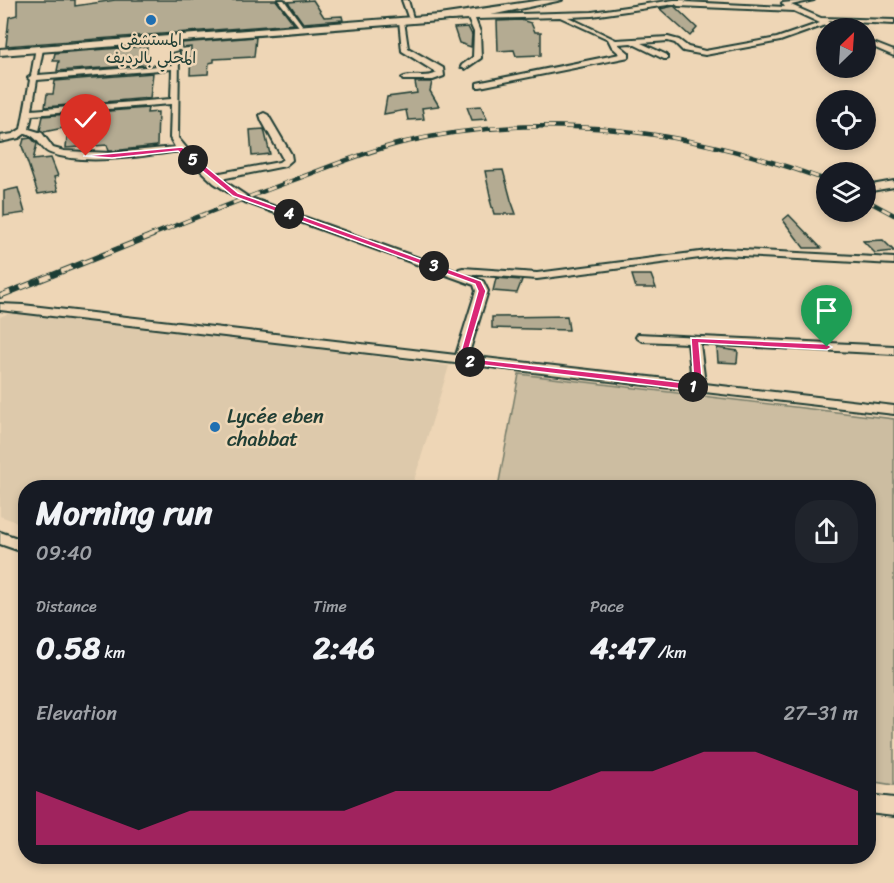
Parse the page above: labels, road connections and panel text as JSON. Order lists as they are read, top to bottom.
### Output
{
  "places": ["المستشفى المحلي بالرديف", "Lycée eben chabbat"],
  "north": "top right",
  "page": {
    "pins": [
      "5",
      "4",
      "3",
      "2",
      "1"
    ],
    "heading": ["Morning run", "09:40"],
    "stats": [
      ["Distance", "0.58 km"],
      ["Time", "2:46"],
      ["Pace", "4:47 /km"]
    ],
    "chart": ["Elevation", "27–31 m"]
  }
}
